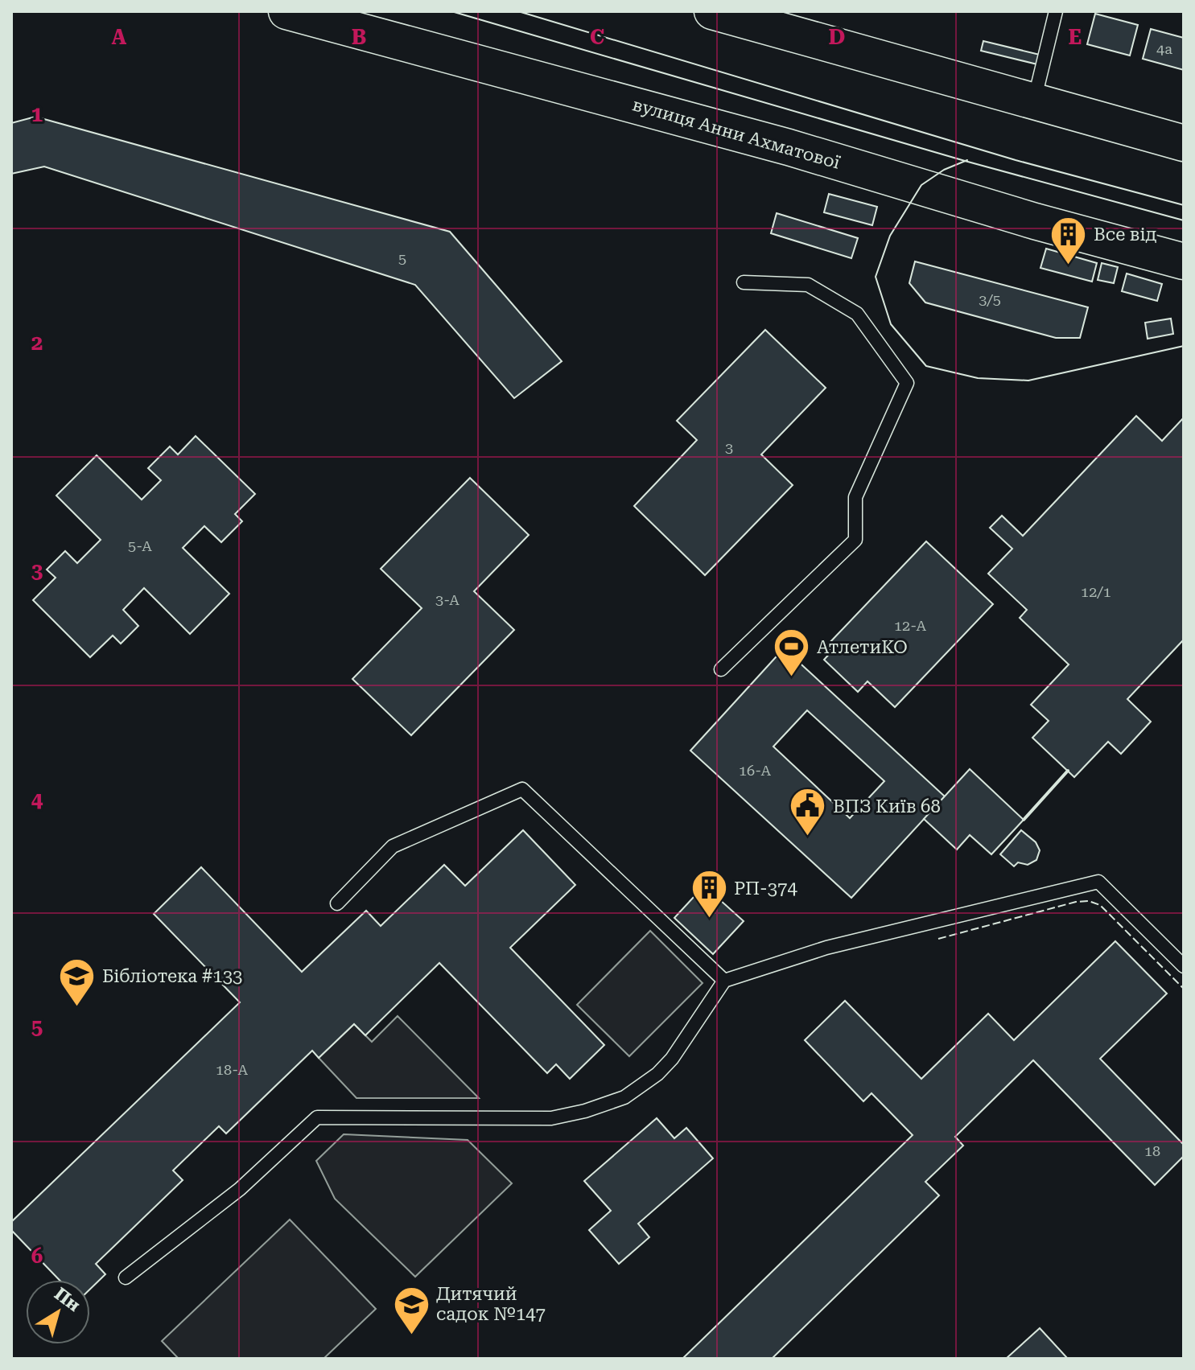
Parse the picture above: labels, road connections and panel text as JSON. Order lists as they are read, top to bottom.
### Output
{
  "streets": {
    "main road": ["вулиця Анни Ахматової"]
  },
  "places": {
    "building": ["Все від", "РП-374"],
    "sports": ["АтлетиКО"],
    "public building": ["ВПЗ Київ 68"],
    "school or university": ["Бібліотека #133", "Дитячий садок №147"]
  },
  "house_numbers": [
    "4а",
    "5",
    "3/5",
    "3",
    "5-А",
    "12/1",
    "3-А",
    "12-А",
    "16-А",
    "18-А",
    "18"
  ],
  "north": "top right",
  "grid": {
    "columns": [
      "A",
      "B",
      "C",
      "D",
      "E"
    ],
    "rows": [
      "1",
      "2",
      "3",
      "4",
      "5",
      "6"
    ]
  }
}
